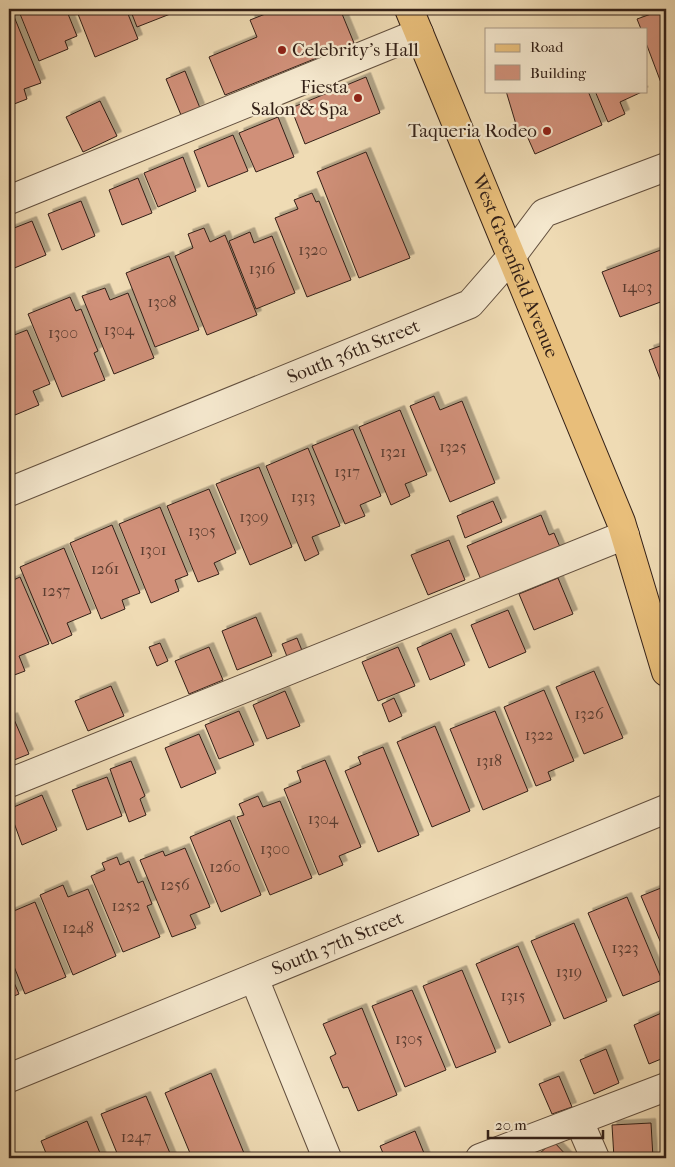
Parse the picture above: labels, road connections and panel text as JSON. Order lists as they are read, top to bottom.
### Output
{
  "streets": {
    "main road": ["West Greenfield Avenue"],
    "street": ["South 36th Street", "South 37th Street"]
  },
  "crossings": [
    ["West Greenfield Avenue", "South 36th Street"]
  ],
  "places": ["Celebrity's Hall", "Fiesta Salon & Spa", "Taqueria Rodeo"],
  "house_numbers": [
    "1320",
    "1316",
    "1403",
    "1308",
    "1304",
    "1300",
    "1325",
    "1321",
    "1317",
    "1313",
    "1309",
    "1305",
    "1301",
    "1261",
    "1257",
    "1326",
    "1322",
    "1318",
    "1304",
    "1300",
    "1260",
    "1256",
    "1252",
    "1248",
    "1323",
    "1319",
    "1315",
    "1305",
    "1247"
  ],
  "legend": ["Road", "Building"],
  "scale_bar": "20 m"
}
